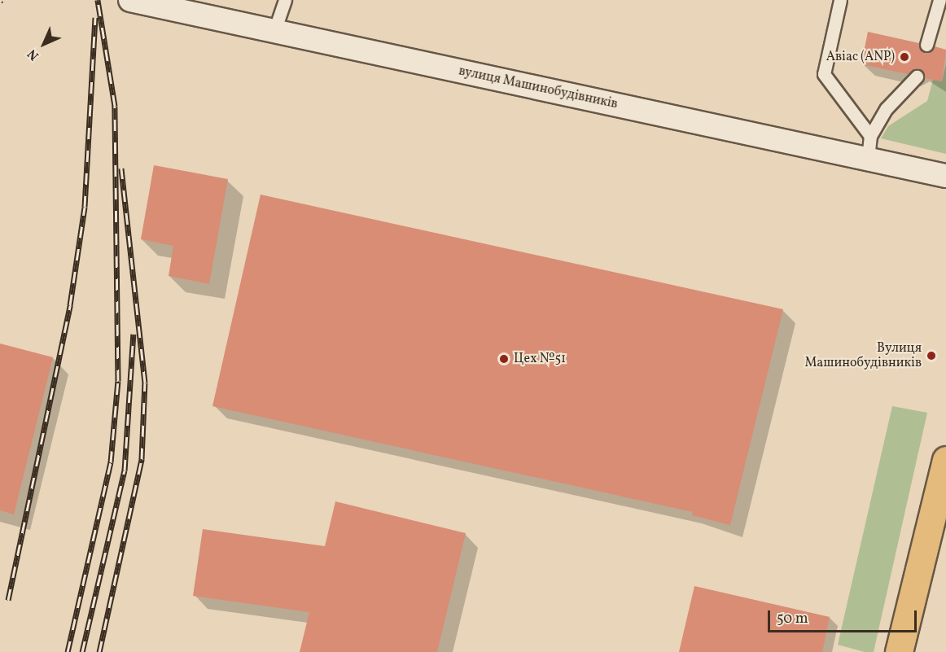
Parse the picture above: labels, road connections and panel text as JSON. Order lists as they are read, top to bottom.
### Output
{
  "streets": {
    "street": ["вулиця Машинобудівників"]
  },
  "places": ["Авіас (ANP)", "Вулиця Машинобудівників", "Цех №51"],
  "scale_bar": "50 m",
  "north": "bottom left"
}
